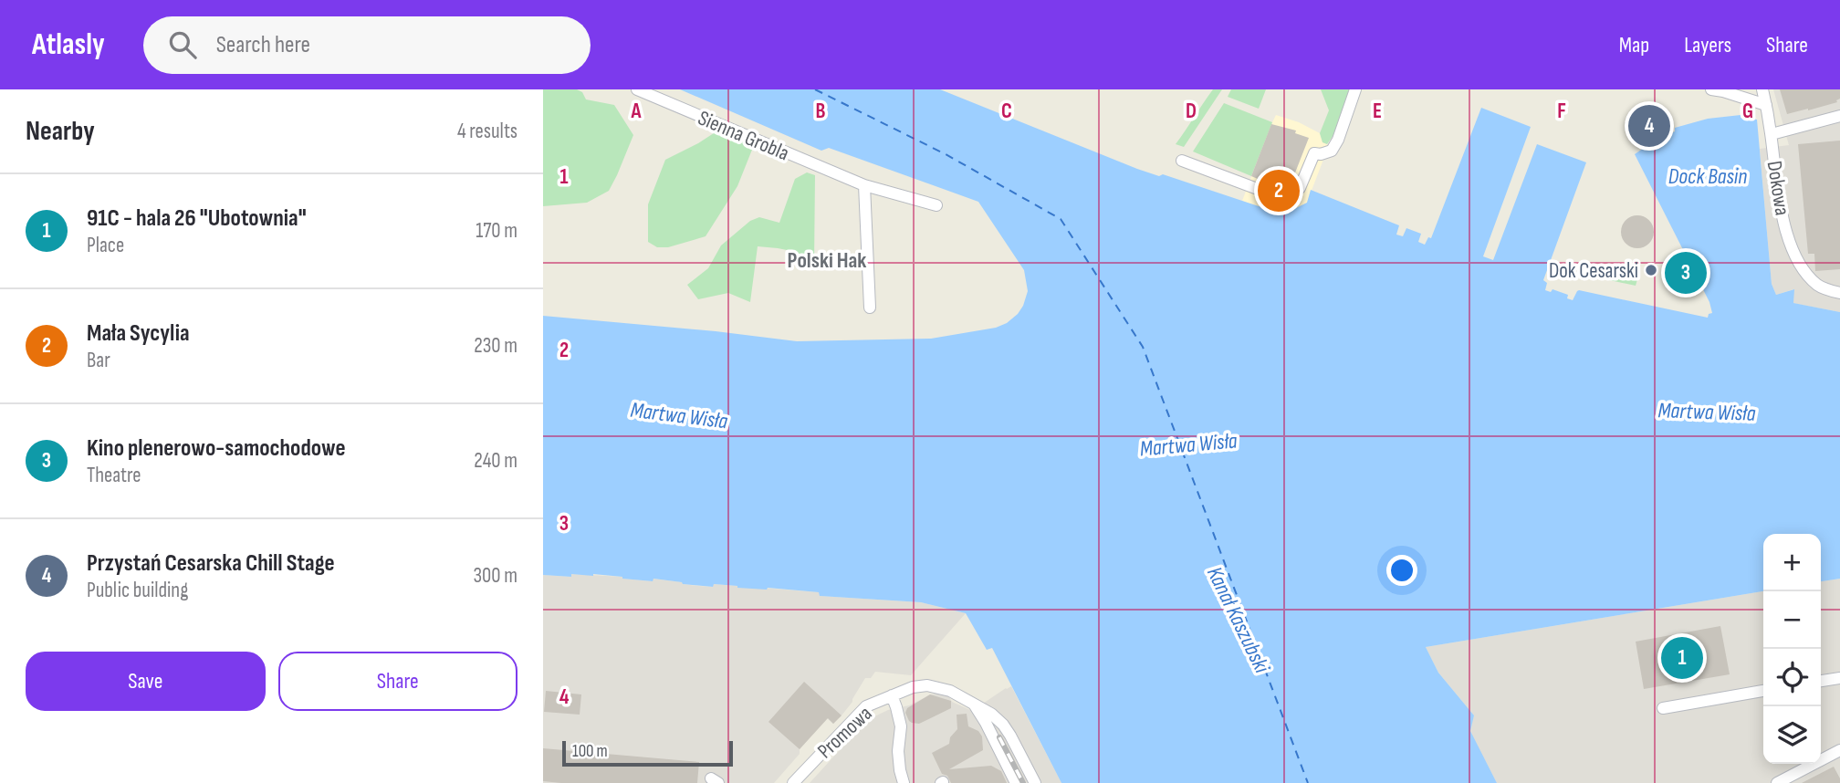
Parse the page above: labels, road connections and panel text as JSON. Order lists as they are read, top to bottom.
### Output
{
  "streets": {
    "street": ["Sienna Grobla", "Dokowa", "Promowa"]
  },
  "districts": ["Polski Hak"],
  "water": ["Dock Basin", "Martwa Wisła", "Kanał Kaszubski"],
  "places": ["Dok Cesarski"],
  "scale_bar": "100 m",
  "page": {
    "header": "Atlasly",
    "search": "Search here",
    "nav": ["Map", "Layers", "Share"],
    "heading": ["Nearby", "4 results"],
    "pins": [
      "4",
      "2",
      "3",
      "1"
    ],
    "list": [
      {
        "mark": "1",
        "name": "91C - hala 26 \"Ubotownia\"",
        "note": "Place",
        "value": "170 m"
      },
      {
        "mark": "2",
        "name": "Mała Sycylia",
        "note": "Bar",
        "value": "230 m"
      },
      {
        "mark": "3",
        "name": "Kino plenerowo-samochodowe",
        "note": "Theatre",
        "value": "240 m"
      },
      {
        "mark": "4",
        "name": "Przystań Cesarska Chill Stage",
        "note": "Public building",
        "value": "300 m"
      }
    ],
    "map_buttons": ["+", "−"],
    "buttons": ["Save", "Share"],
    "scale": "100 m"
  },
  "grid": {
    "columns": [
      "A",
      "B",
      "C",
      "D",
      "E",
      "F",
      "G"
    ],
    "rows": [
      "1",
      "2",
      "3",
      "4"
    ]
  }
}
